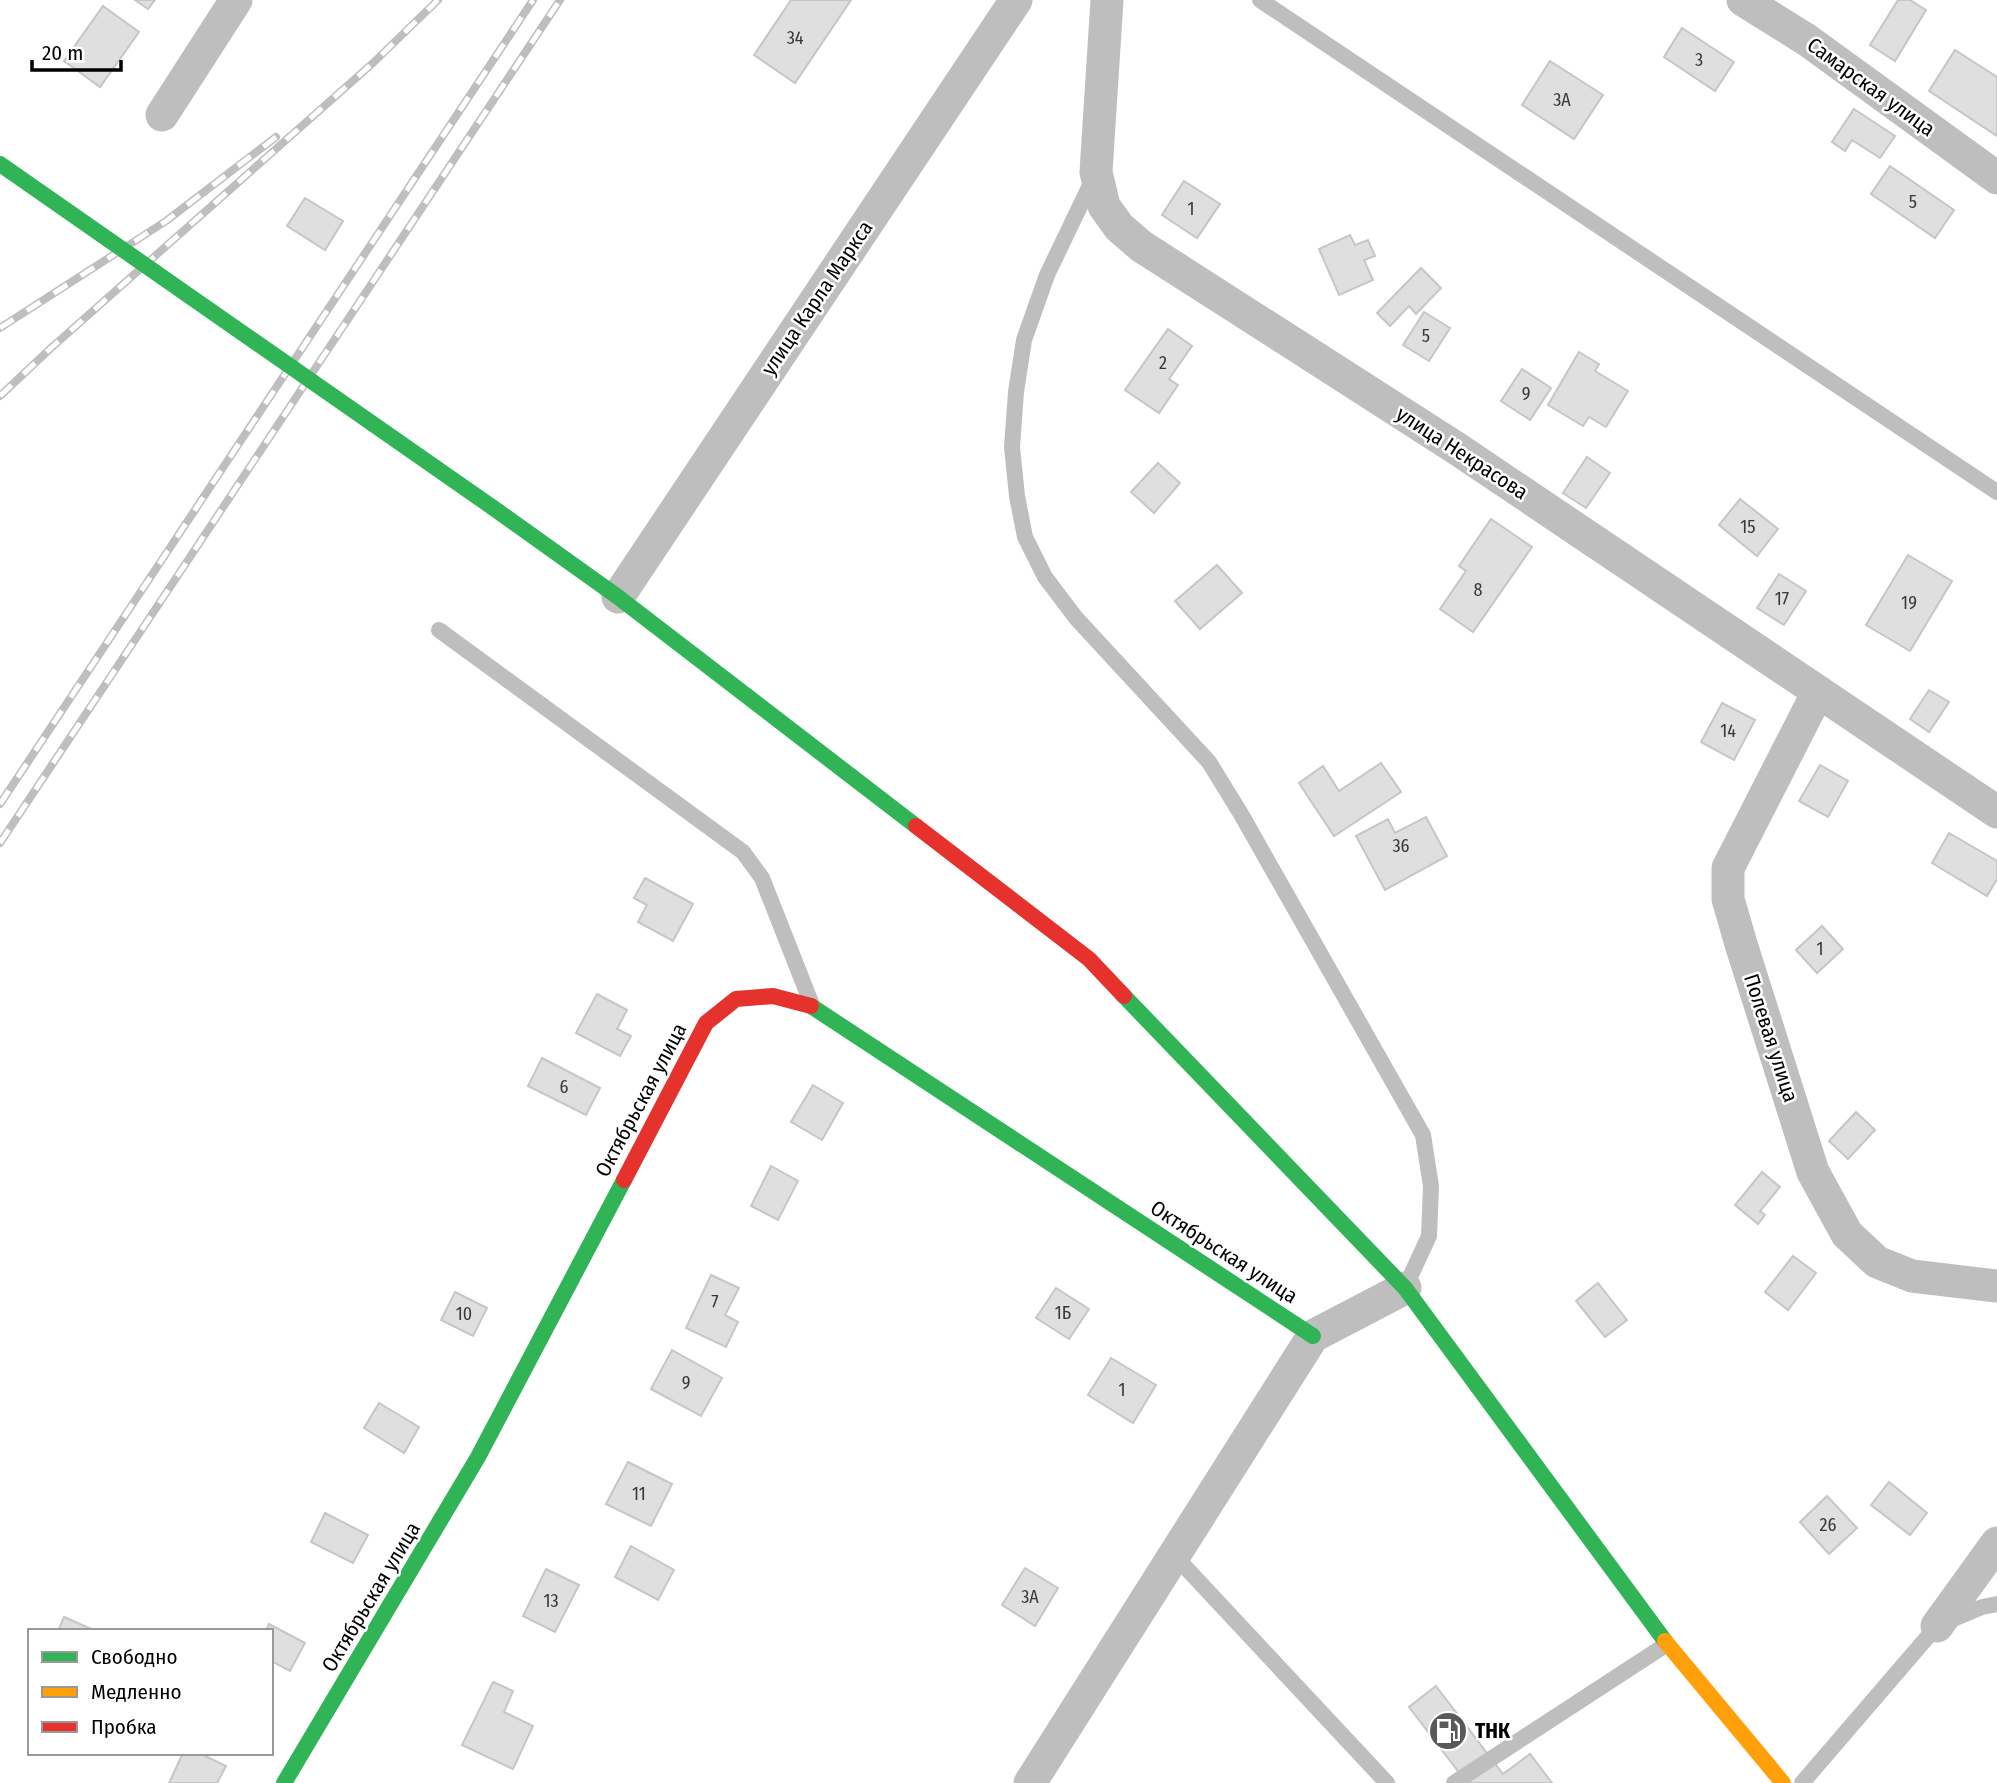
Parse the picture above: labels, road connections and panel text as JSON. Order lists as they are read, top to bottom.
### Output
{
  "streets": {
    "street": [
      "Самарская улица",
      "улица Карла Маркса",
      "улица Некрасова",
      "Полевая улица",
      "Октябрьская улица"
    ]
  },
  "crossings": [
    ["улица Некрасова", "Полевая улица"]
  ],
  "places": {
    "fuel station": ["ТНК"]
  },
  "house_numbers": [
    "34",
    "3",
    "3А",
    "5",
    "1",
    "5",
    "2",
    "9",
    "15",
    "8",
    "17",
    "19",
    "14",
    "36",
    "1",
    "6",
    "7",
    "1Б",
    "10",
    "9",
    "1",
    "11",
    "26",
    "3А",
    "13"
  ],
  "legend": ["Свободно", "Медленно", "Пробка"],
  "scale_bar": "20 m"
}
